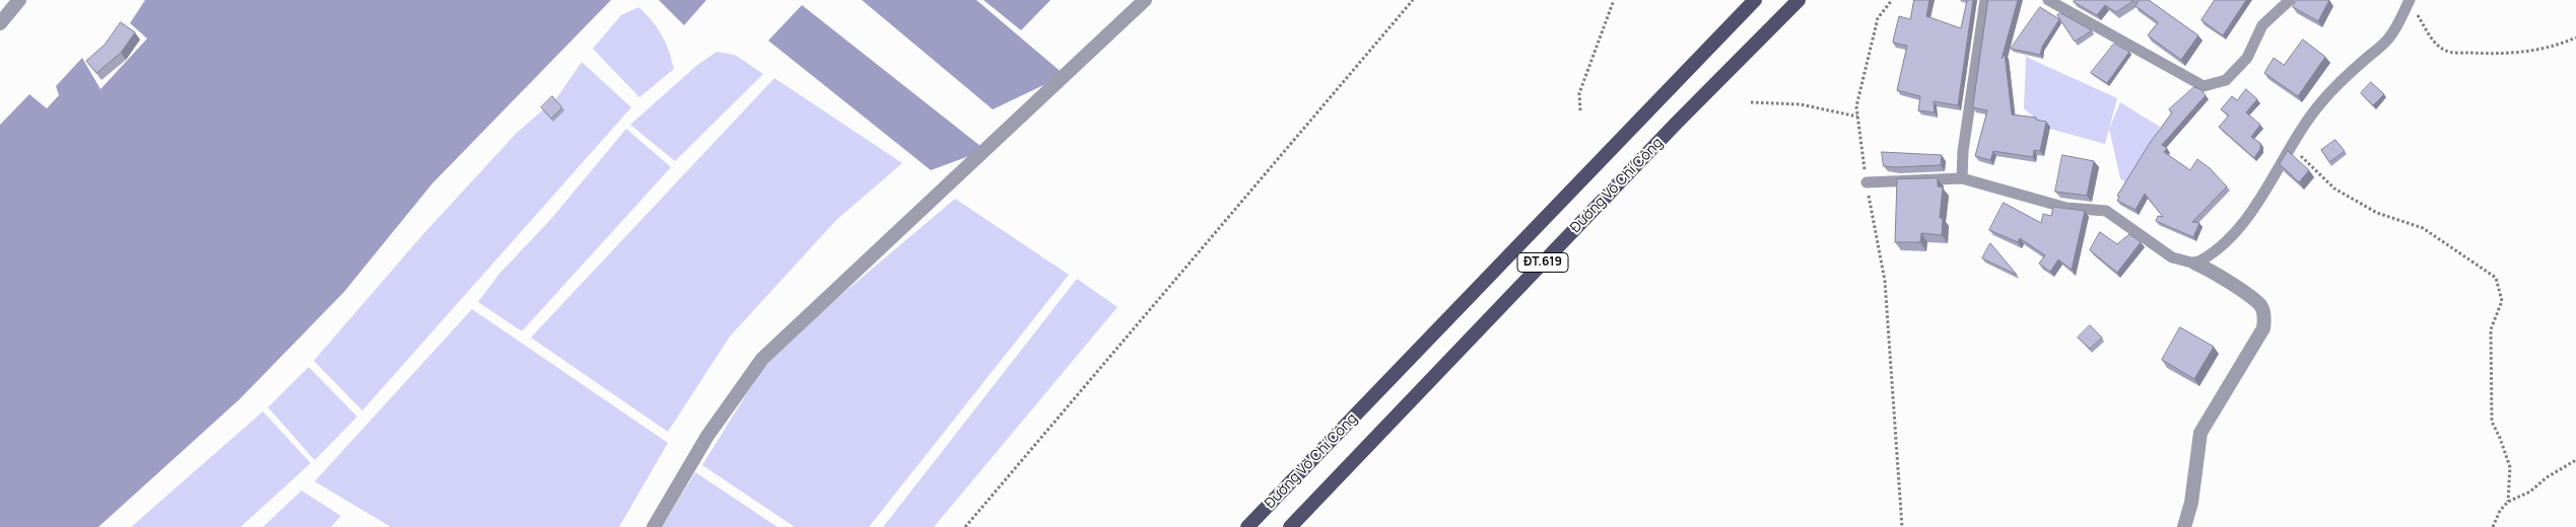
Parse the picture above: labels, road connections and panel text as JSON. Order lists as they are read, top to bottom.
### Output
{
  "streets": {
    "main road": ["Đường Võ Chí Công", "ĐT.619"]
  }
}
